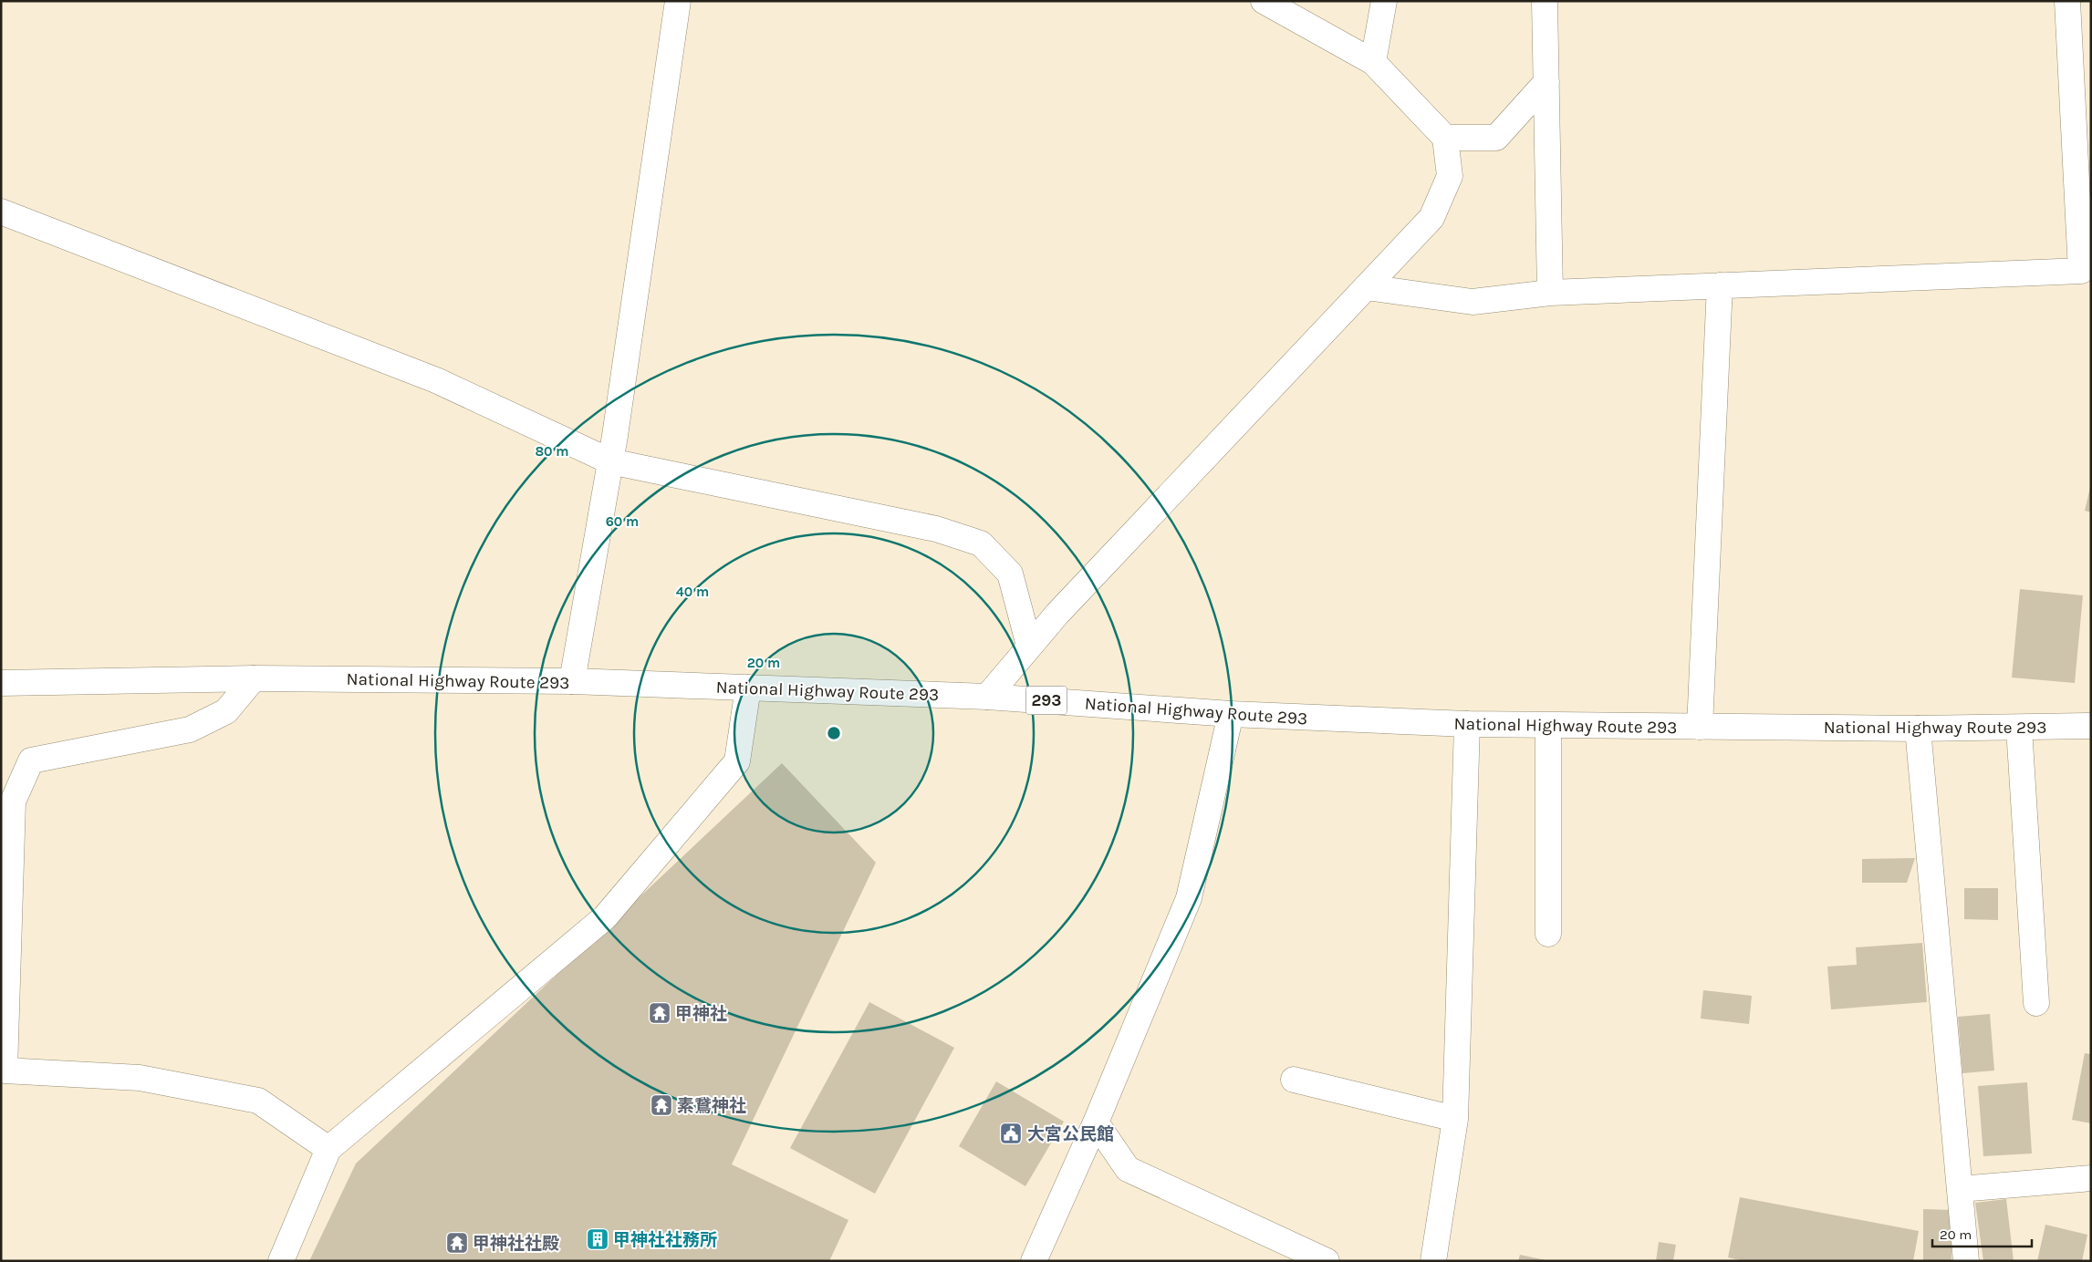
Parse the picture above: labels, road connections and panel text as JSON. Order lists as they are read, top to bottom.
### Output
{
  "streets": {
    "main road": ["National Highway Route 293", "293"]
  },
  "places": {
    "temple": ["甲神社", "素鵞神社", "甲神社社殿"],
    "public building": ["大宮公民館"],
    "building": ["甲神社社務所"]
  },
  "scale_bar": "20 m",
  "rings": [
    "80 m",
    "60 m",
    "40 m",
    "20 m"
  ]
}
